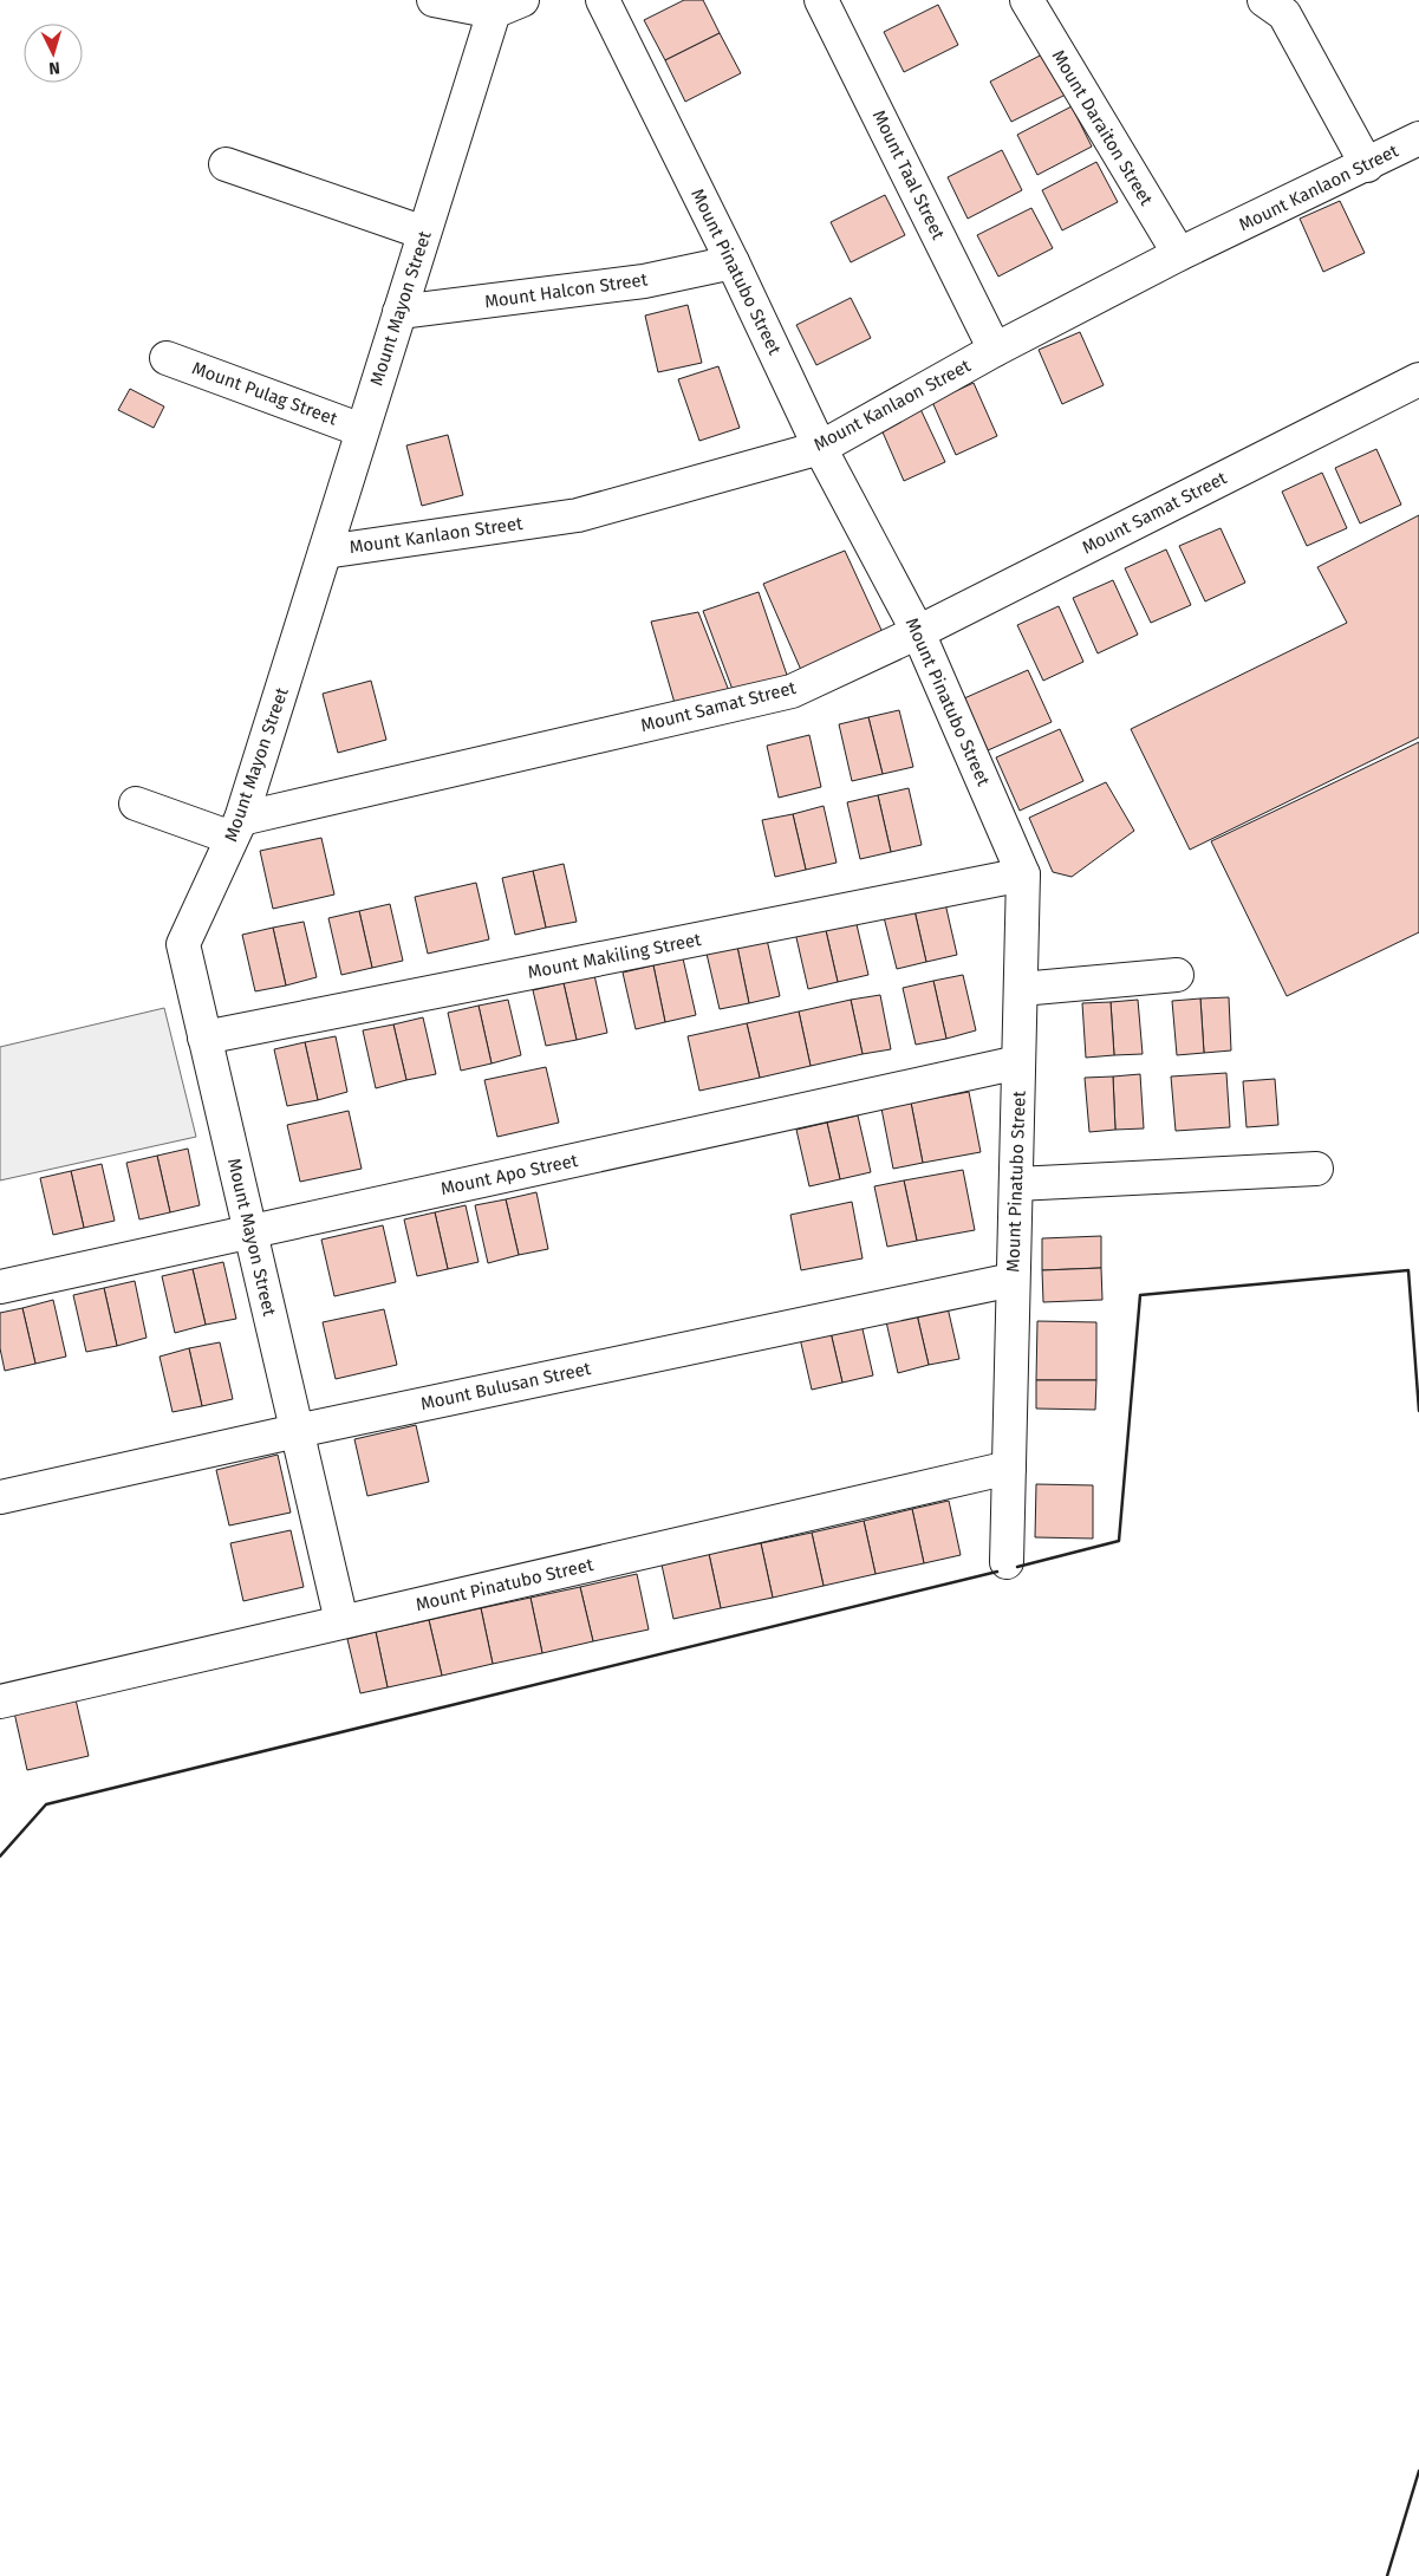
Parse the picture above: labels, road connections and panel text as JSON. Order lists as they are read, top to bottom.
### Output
{
  "streets": {
    "street": [
      "Mount Daraiton Street",
      "Mount Taal Street",
      "Mount Kanlaon Street",
      "Mount Pinatubo Street",
      "Mount Halcon Street",
      "Mount Mayon Street",
      "Mount Pulag Street",
      "Mount Samat Street",
      "Mount Makiling Street",
      "Mount Apo Street",
      "Mount Bulusan Street"
    ]
  },
  "crossings": [
    ["Mount Daraiton Street", "Mount Kanlaon Street"],
    ["Mount Taal Street", "Mount Kanlaon Street"],
    ["Mount Kanlaon Street", "Mount Pinatubo Street"],
    ["Mount Kanlaon Street", "Mount Mayon Street"],
    ["Mount Pinatubo Street", "Mount Halcon Street"],
    ["Mount Pinatubo Street", "Mount Mayon Street"],
    ["Mount Pinatubo Street", "Mount Samat Street"],
    ["Mount Pinatubo Street", "Mount Makiling Street"],
    ["Mount Pinatubo Street", "Mount Apo Street"],
    ["Mount Pinatubo Street", "Mount Bulusan Street"],
    ["Mount Halcon Street", "Mount Mayon Street"],
    ["Mount Mayon Street", "Mount Pulag Street"],
    ["Mount Mayon Street", "Mount Samat Street"],
    ["Mount Mayon Street", "Mount Makiling Street"],
    ["Mount Mayon Street", "Mount Apo Street"],
    ["Mount Mayon Street", "Mount Bulusan Street"]
  ],
  "north": "bottom"
}
